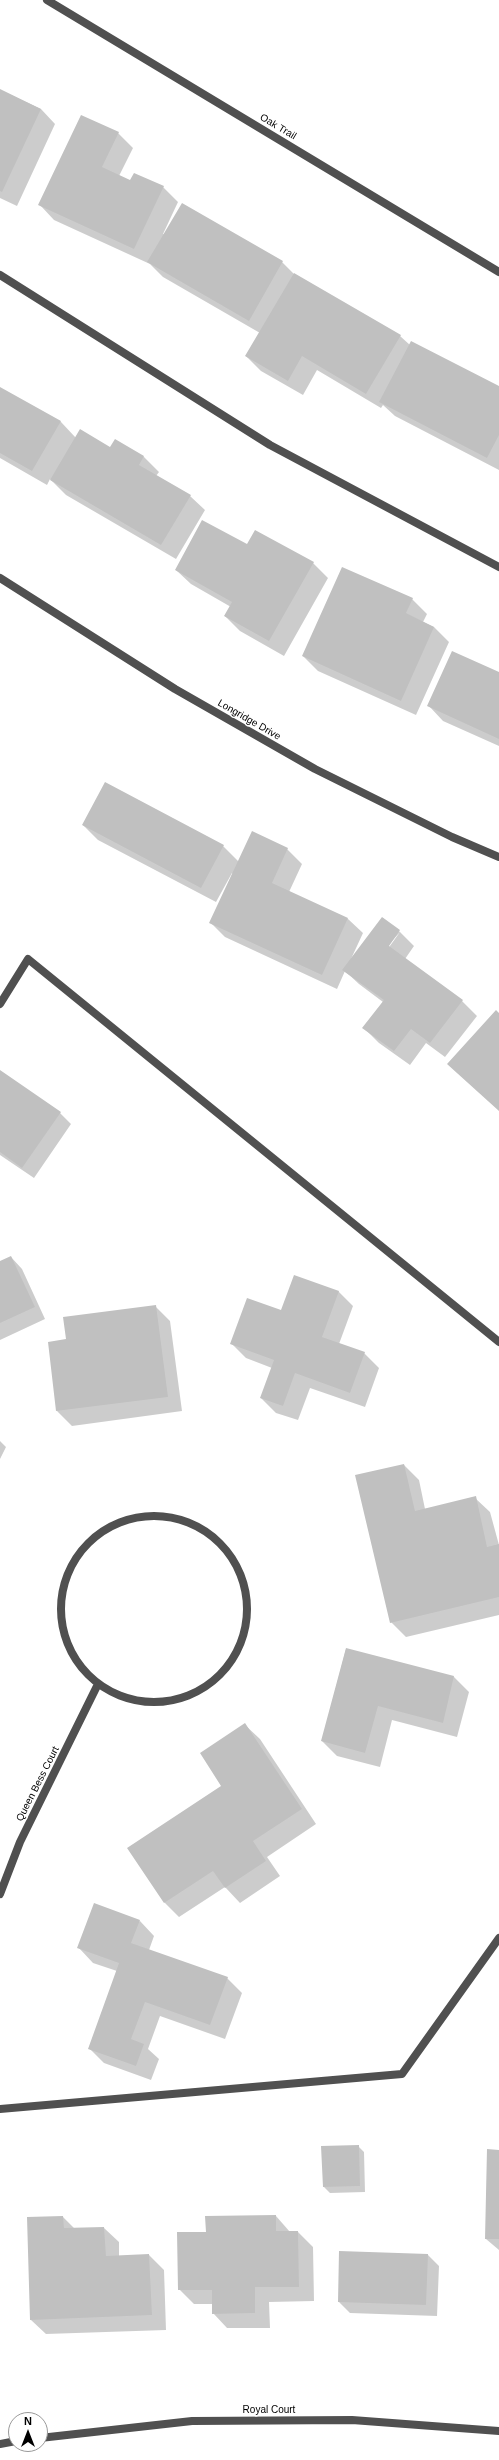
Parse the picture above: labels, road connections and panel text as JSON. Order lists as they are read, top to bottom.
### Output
{
  "streets": {
    "street": [
      "Oak Trail",
      "Longridge Drive",
      "Queen Bess Court",
      "Royal Court"
    ]
  },
  "north": "top"
}
